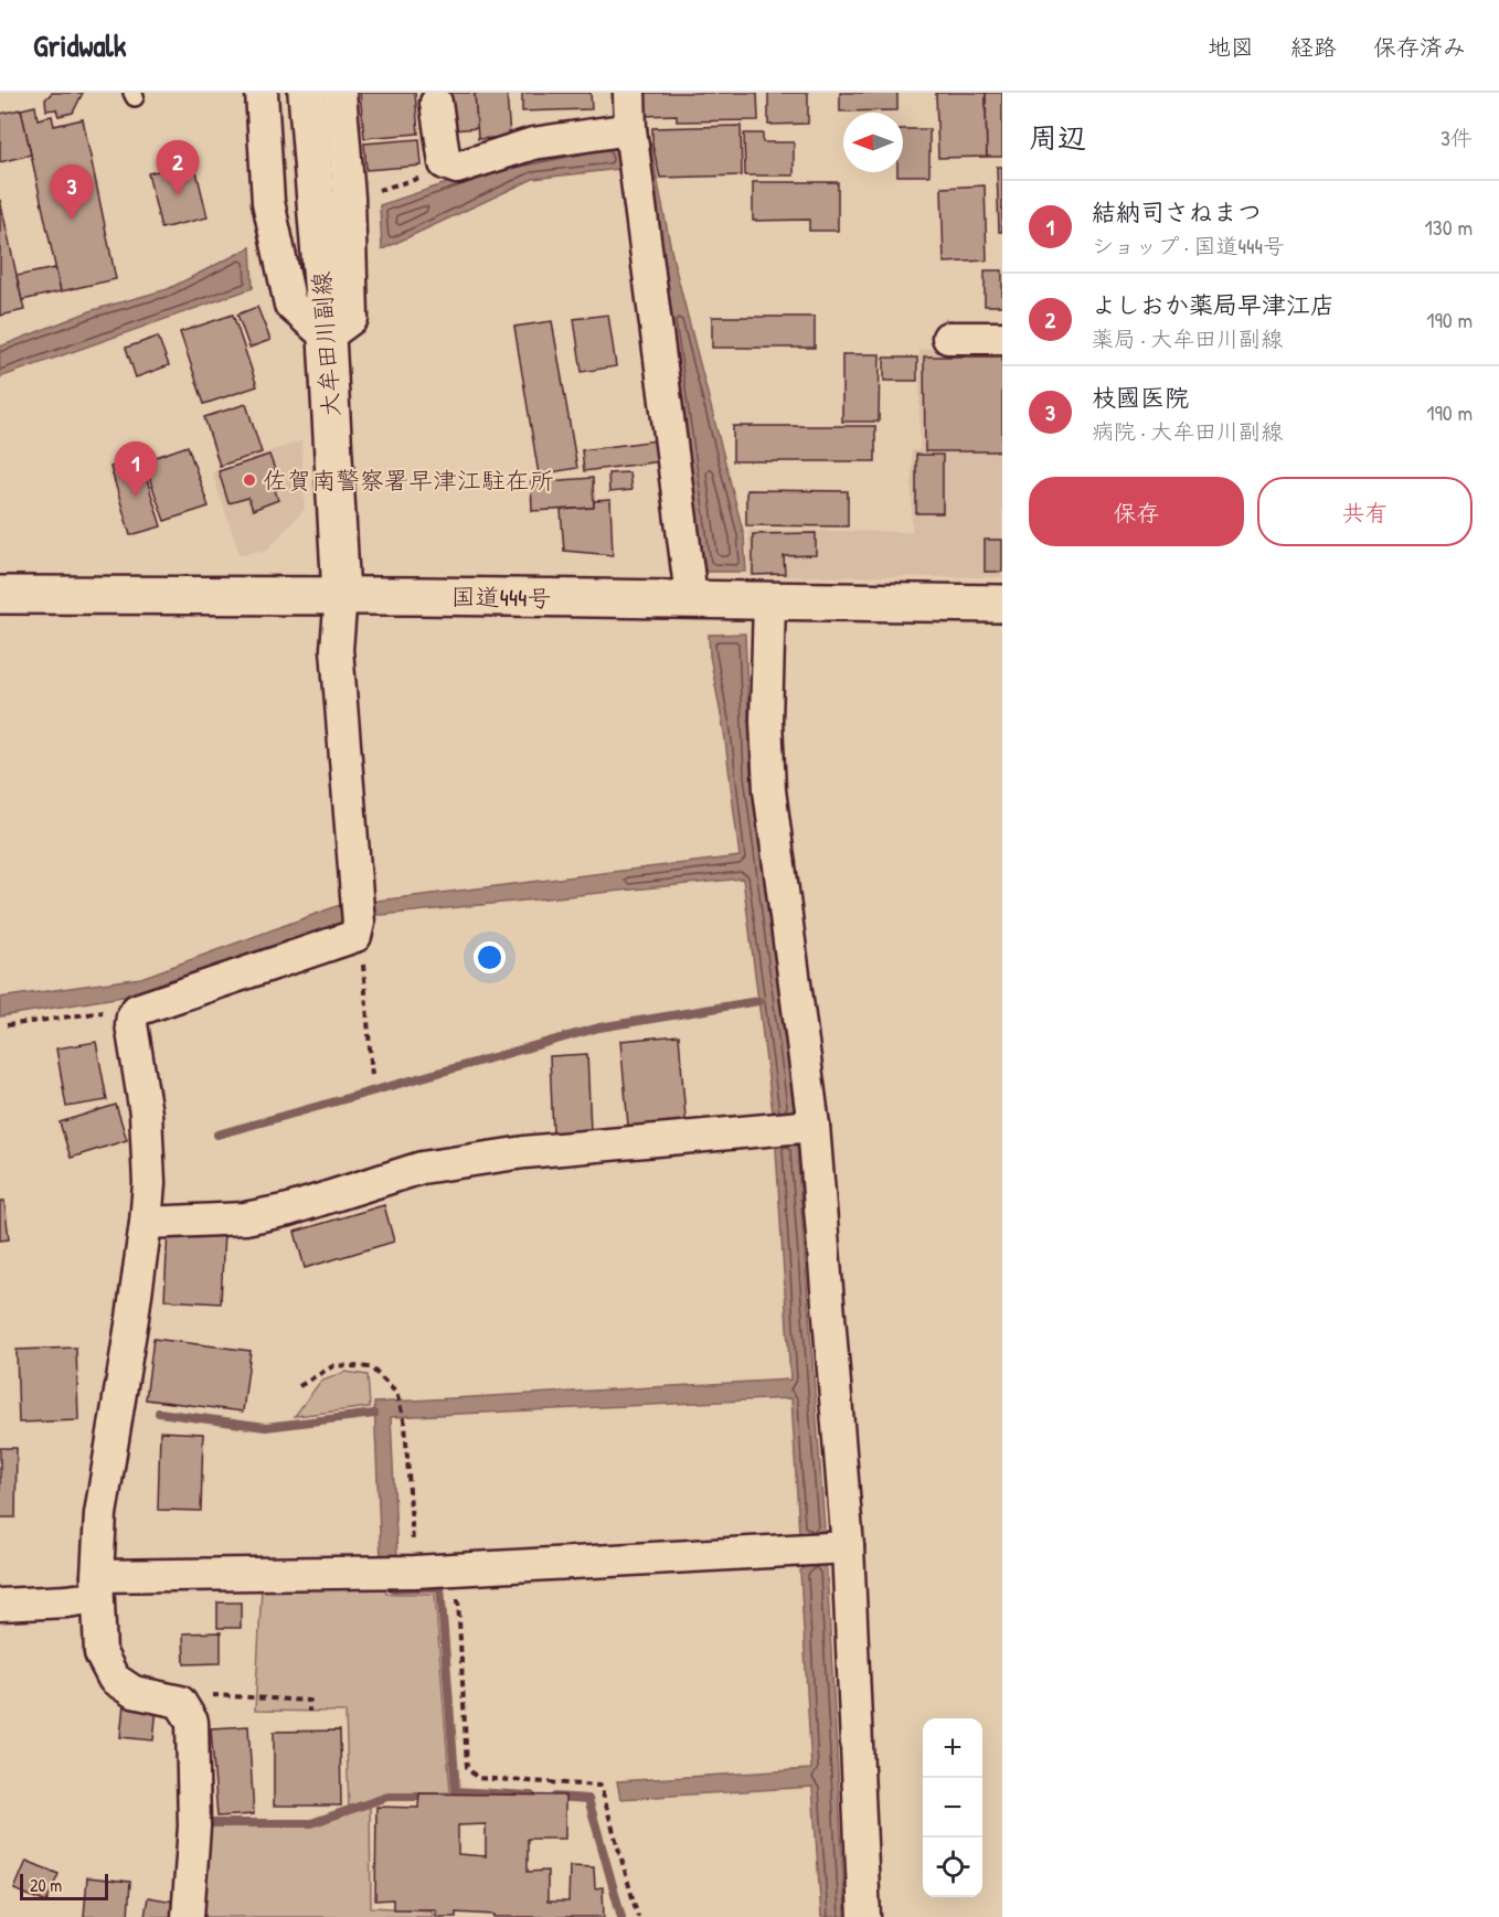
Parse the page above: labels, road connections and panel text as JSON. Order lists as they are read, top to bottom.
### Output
{
  "streets": {
    "main road": ["大牟田川副線", "国道444号"]
  },
  "crossings": [
    ["大牟田川副線", "国道444号"]
  ],
  "places": ["佐賀南警察署早津江駐在所"],
  "scale_bar": "20 m",
  "north": "left",
  "page": {
    "header": "Gridwalk",
    "nav": ["地図", "経路", "保存済み"],
    "heading": ["周辺", "3件"],
    "pins": ["2", "3", "1"],
    "list": [
      {
        "mark": "1",
        "name": "結納司さねまつ",
        "note": "ショップ · 国道444号",
        "value": "130 m"
      },
      {
        "mark": "2",
        "name": "よしおか薬局早津江店",
        "note": "薬局 · 大牟田川副線",
        "value": "190 m"
      },
      {
        "mark": "3",
        "name": "枝國医院",
        "note": "病院 · 大牟田川副線",
        "value": "190 m"
      }
    ],
    "buttons": ["保存", "共有"],
    "map_buttons": ["+", "−"],
    "scale": "20 m"
  }
}
